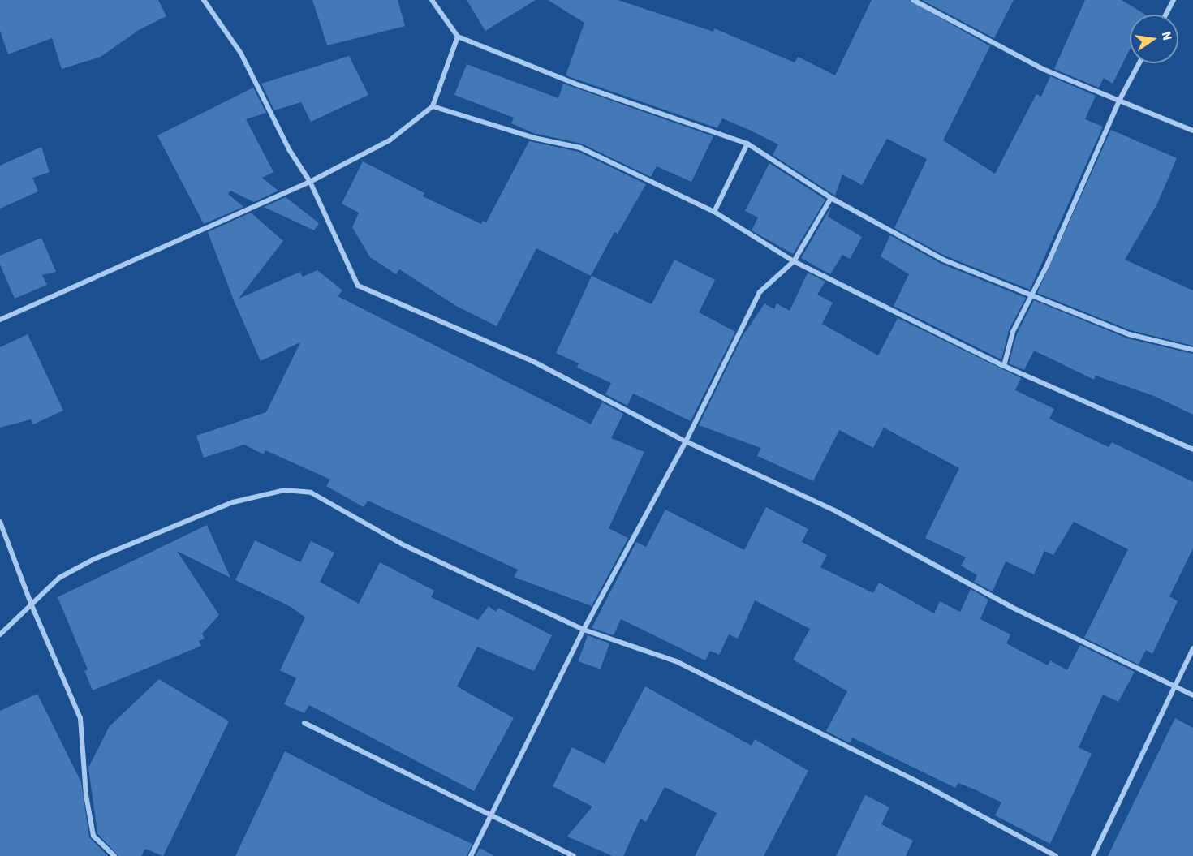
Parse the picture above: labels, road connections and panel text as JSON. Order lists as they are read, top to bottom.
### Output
{
  "north": "right"
}
